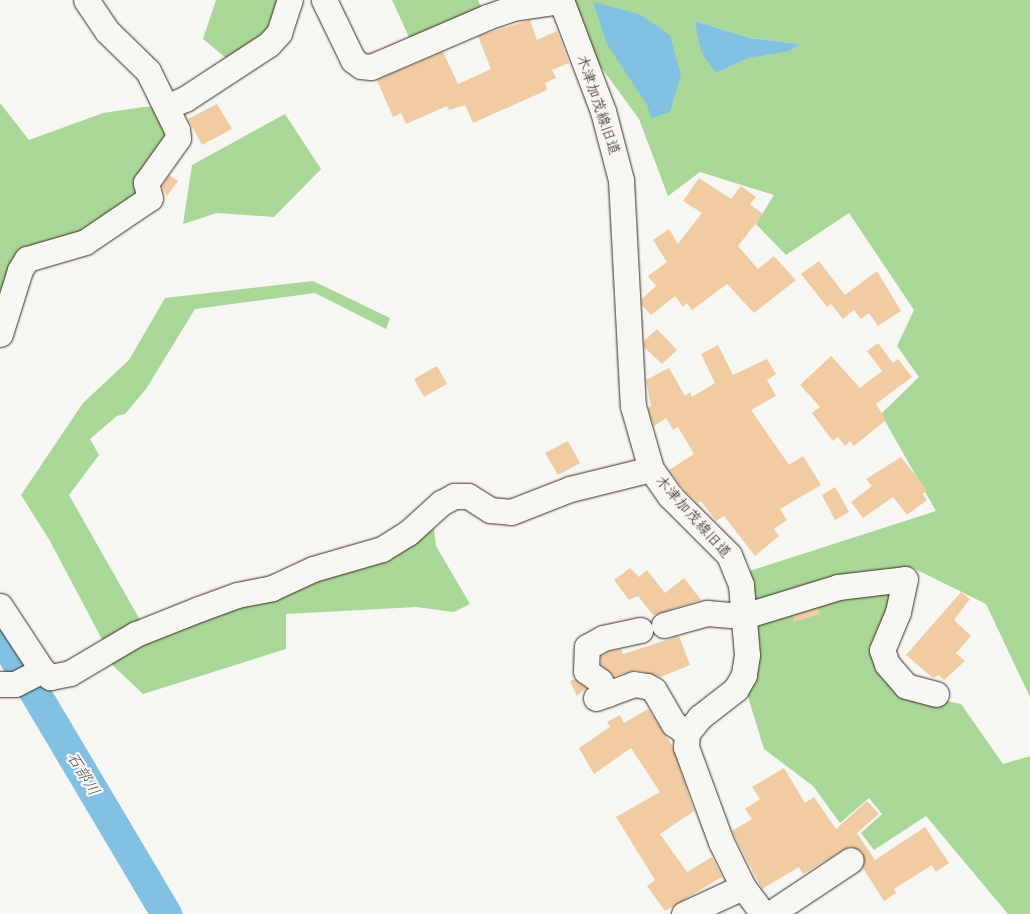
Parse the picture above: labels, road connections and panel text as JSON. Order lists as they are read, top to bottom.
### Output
{
  "streets": {
    "street": ["木津加茂線旧道"]
  },
  "water": ["石部川"]
}
